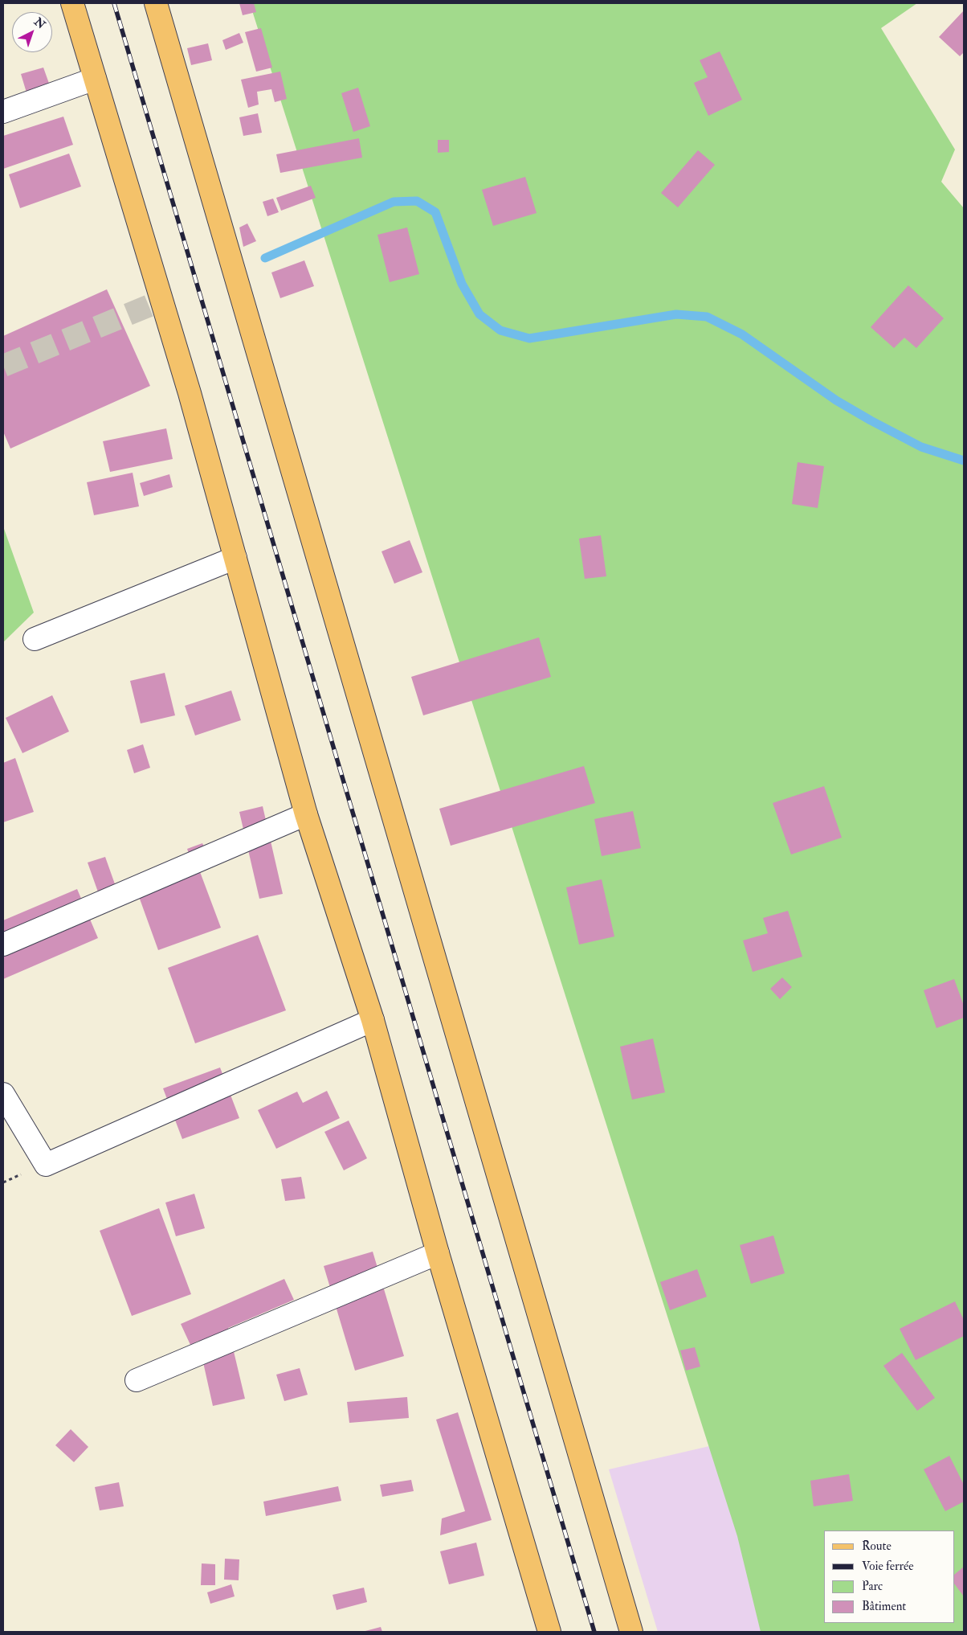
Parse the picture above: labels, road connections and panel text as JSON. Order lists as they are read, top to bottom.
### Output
{
  "legend": [
    "Route",
    "Voie ferrée",
    "Parc",
    "Bâtiment"
  ],
  "north": "top right"
}
